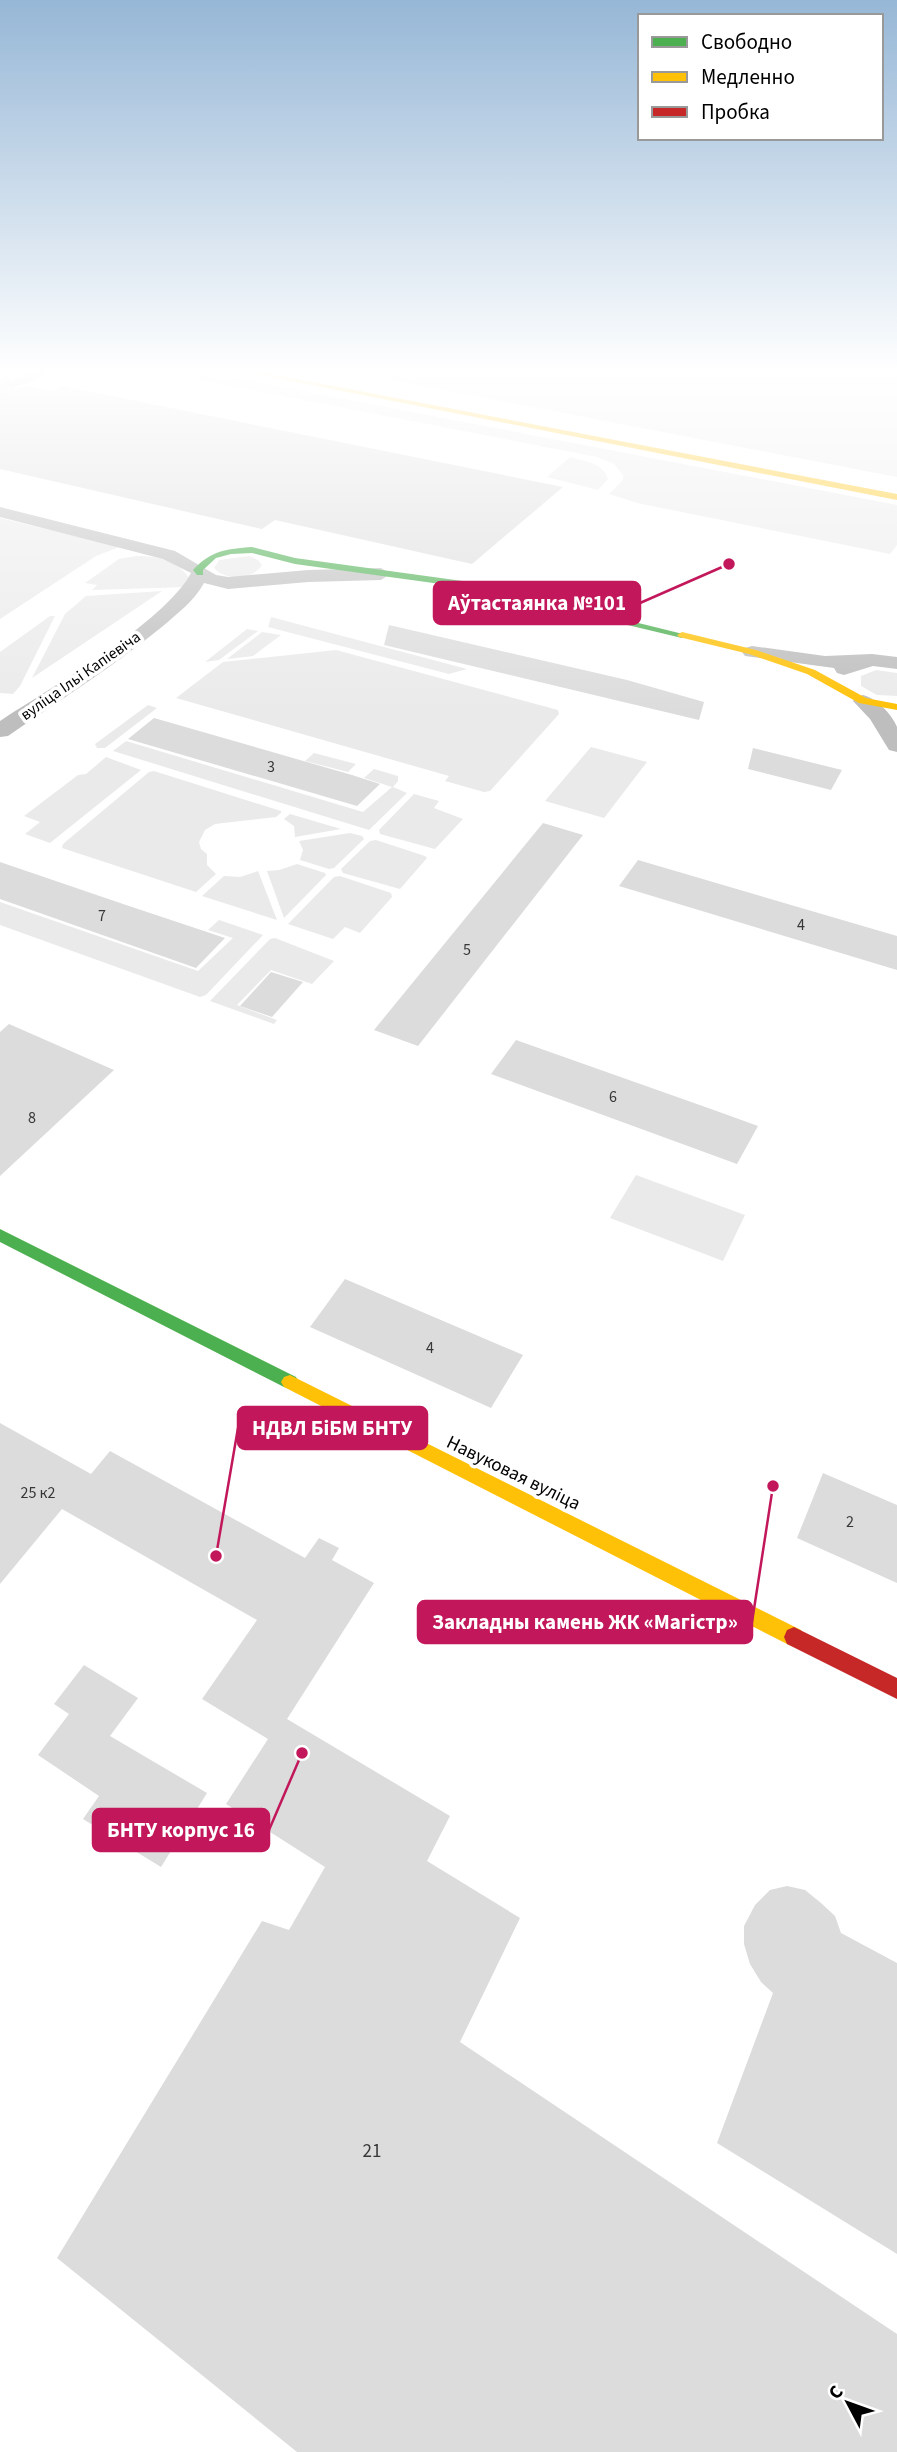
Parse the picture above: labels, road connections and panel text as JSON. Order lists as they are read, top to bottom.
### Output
{
  "streets": {
    "main road": ["Навуковая вуліца"],
    "street": ["вуліца Ільі Капіевіча"]
  },
  "places": [
    "Аўтастаянка №101",
    "Закладны камень ЖК «Магістр»",
    "НДВЛ БіБМ БНТУ",
    "БНТУ корпус 16"
  ],
  "house_numbers": [
    "3",
    "7",
    "4",
    "5",
    "6",
    "8",
    "4",
    "25 к2",
    "2",
    "21"
  ],
  "legend": ["Свободно", "Медленно", "Пробка"],
  "north": "top left"
}
